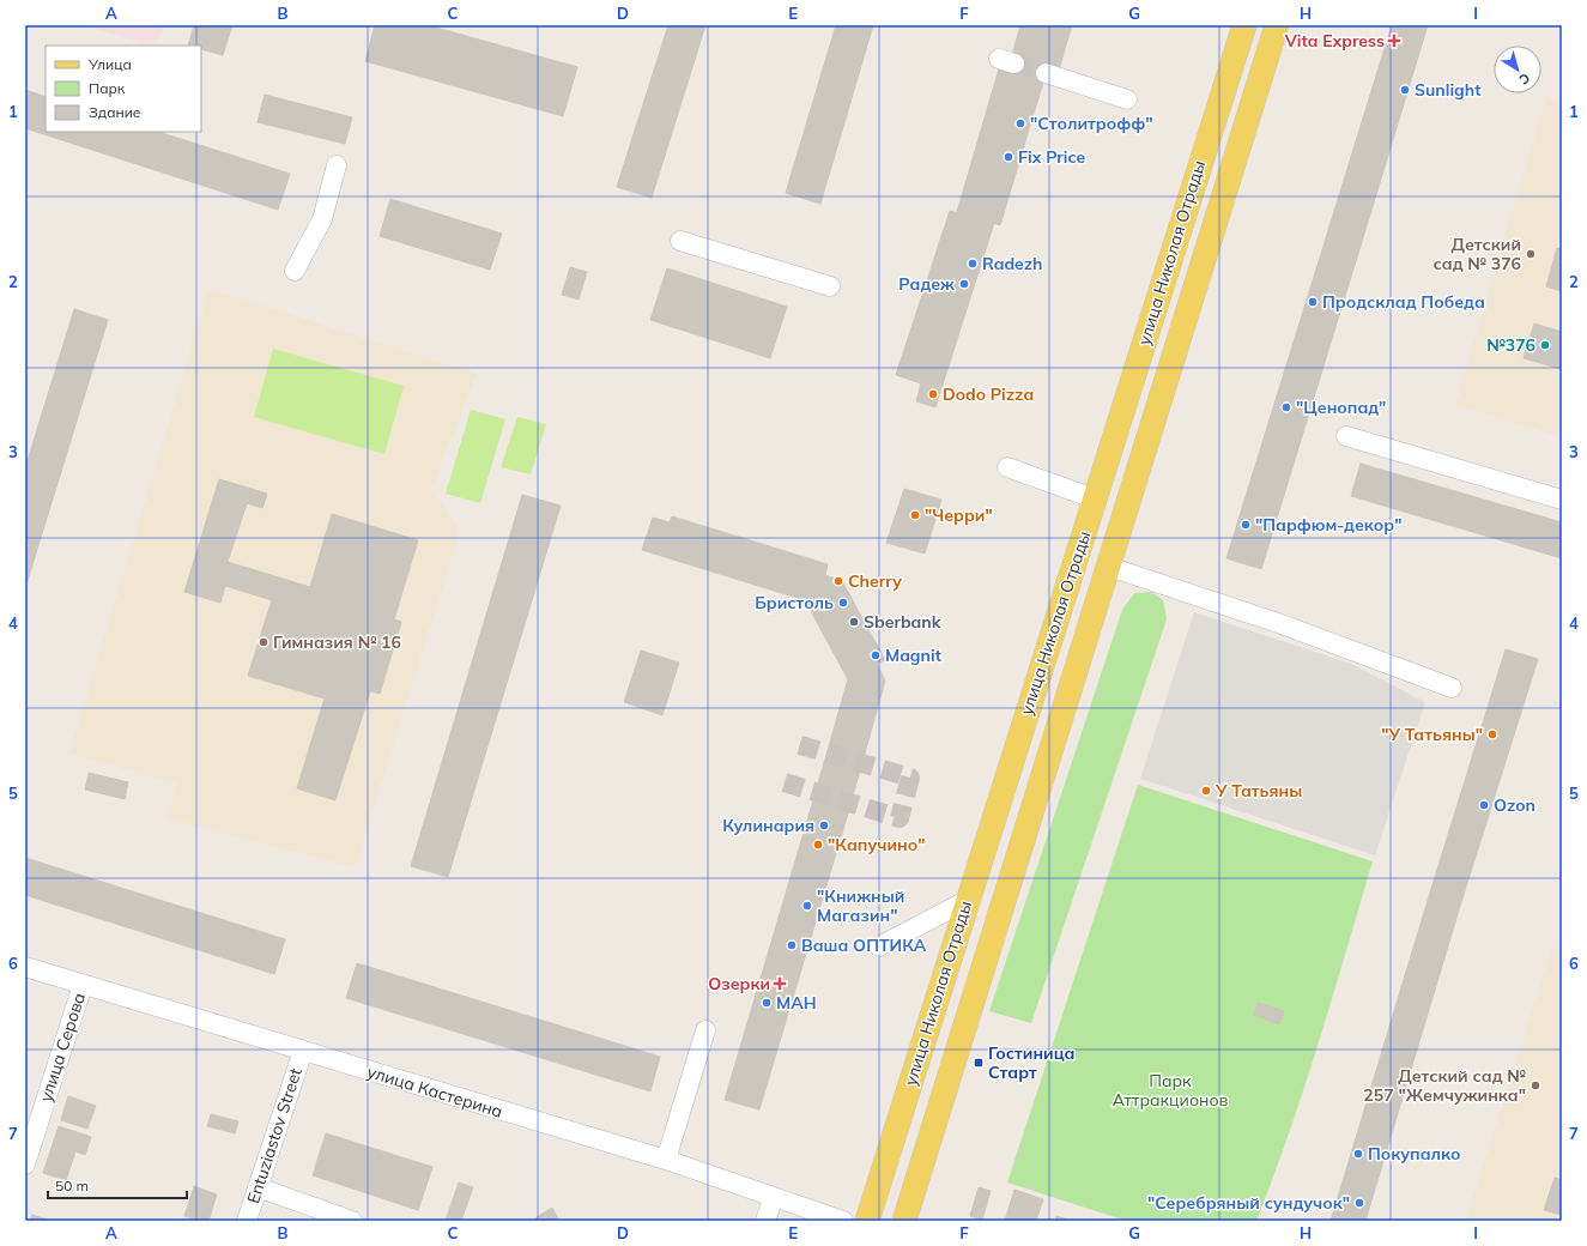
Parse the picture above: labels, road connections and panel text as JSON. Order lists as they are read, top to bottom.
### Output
{
  "streets": {
    "main road": ["улица Николая Отрады"],
    "street": ["улица Серова", "улица Кастерина", "Entuziastov Street"]
  },
  "crossings": [
    ["улица Серова", "улица Кастерина"],
    ["улица Кастерина", "Entuziastov Street"]
  ],
  "parks": ["Парк Аттракционов"],
  "places": {
    "health": ["Vita Express", "Озерки"],
    "other": [
      "Sunlight",
      "\"Столитрофф\"",
      "Fix Price",
      "Детский сад № 376",
      "Radezh",
      "Радеж",
      "Продсклад Победа",
      "№376",
      "Dodo Pizza",
      "\"Ценопад\"",
      "\"Черри\"",
      "\"Парфюм-декор\"",
      "Cherry",
      "Бристоль",
      "Sberbank",
      "Гимназия № 16",
      "Magnit",
      "\"У Татьяны\"",
      "У Татьяны",
      "Ozon",
      "Кулинария",
      "\"Капучино\"",
      "\"Книжный Магазин\"",
      "Ваша ОПТИКА",
      "МАН",
      "Детский сад № 257 \"Жемчужинка\"",
      "Покупалко",
      "\"Серебряный сундучок\""
    ],
    "transit": ["Гостиница Старт"]
  },
  "legend": ["Улица", "Парк", "Здание"],
  "scale_bar": "50 m",
  "north": "bottom right",
  "grid": {
    "columns": [
      "A",
      "B",
      "C",
      "D",
      "E",
      "F",
      "G",
      "H",
      "I"
    ],
    "rows": [
      "1",
      "2",
      "3",
      "4",
      "5",
      "6",
      "7"
    ]
  }
}
